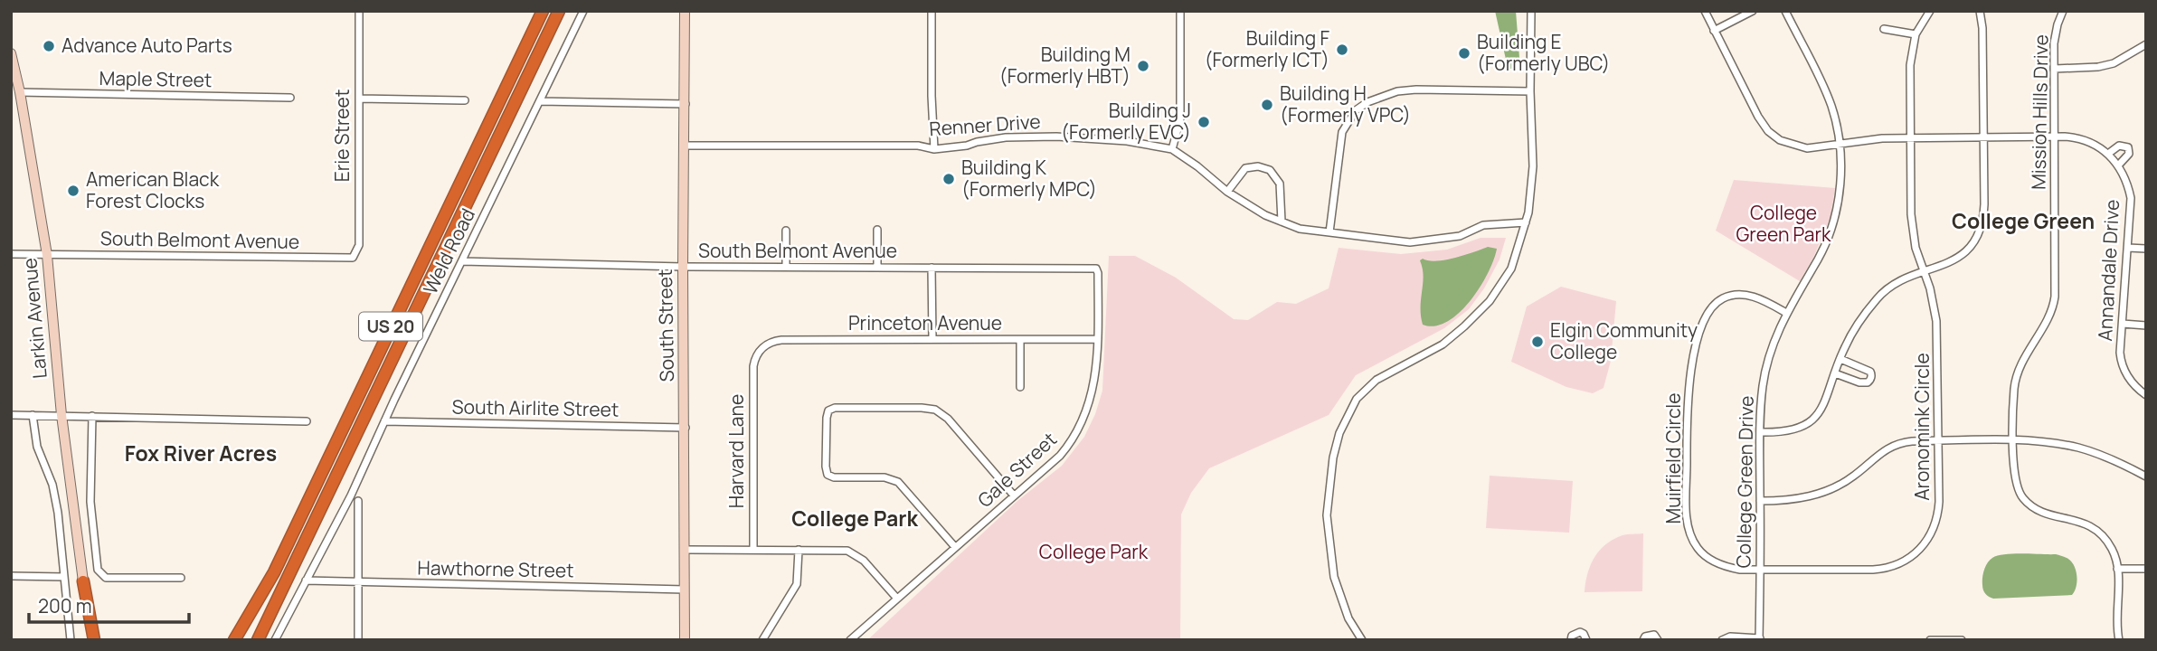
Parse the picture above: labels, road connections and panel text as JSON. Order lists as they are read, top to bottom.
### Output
{
  "streets": {
    "highway": ["US 20"],
    "street": [
      "Maple Street",
      "Mission Hills Drive",
      "Renner Drive",
      "Erie Street",
      "South Belmont Avenue",
      "Weld Road",
      "Annandale Drive",
      "Larkin Avenue",
      "Princeton Avenue",
      "South Street",
      "South Airlite Street",
      "Aronomink Circle",
      "Harvard Lane",
      "Muirfield Circle",
      "Gale Street",
      "College Green Drive",
      "Hawthorne Street"
    ]
  },
  "crossings": [
    ["Maple Street", "Larkin Avenue"],
    ["Mission Hills Drive", "Annandale Drive"],
    ["Renner Drive", "South Street"],
    ["Erie Street", "South Belmont Avenue"],
    ["South Belmont Avenue", "Weld Road"],
    ["South Belmont Avenue", "Larkin Avenue"],
    ["South Belmont Avenue", "South Street"],
    ["South Belmont Avenue", "Gale Street"],
    ["Weld Road", "South Airlite Street"],
    ["Weld Road", "Hawthorne Street"],
    ["Annandale Drive", "Aronomink Circle"],
    ["Annandale Drive", "College Green Drive"],
    ["Princeton Avenue", "Harvard Lane"],
    ["Princeton Avenue", "Gale Street"],
    ["South Street", "South Airlite Street"],
    ["South Street", "Hawthorne Street"],
    ["Aronomink Circle", "Muirfield Circle"],
    ["Aronomink Circle", "College Green Drive"],
    ["Muirfield Circle", "College Green Drive"]
  ],
  "districts": ["College Green", "Fox River Acres", "College Park"],
  "parks": ["College Green Park", "College Park"],
  "places": [
    "Advance Auto Parts",
    "Building F (Formerly ICT)",
    "Building E (Formerly UBC)",
    "Building M (Formerly HBT)",
    "Building H (Formerly VPC)",
    "Building J (Formerly EVC)",
    "Building K (Formerly MPC)",
    "American Black Forest Clocks",
    "Elgin Community College"
  ],
  "scale_bar": "200 m"
}
